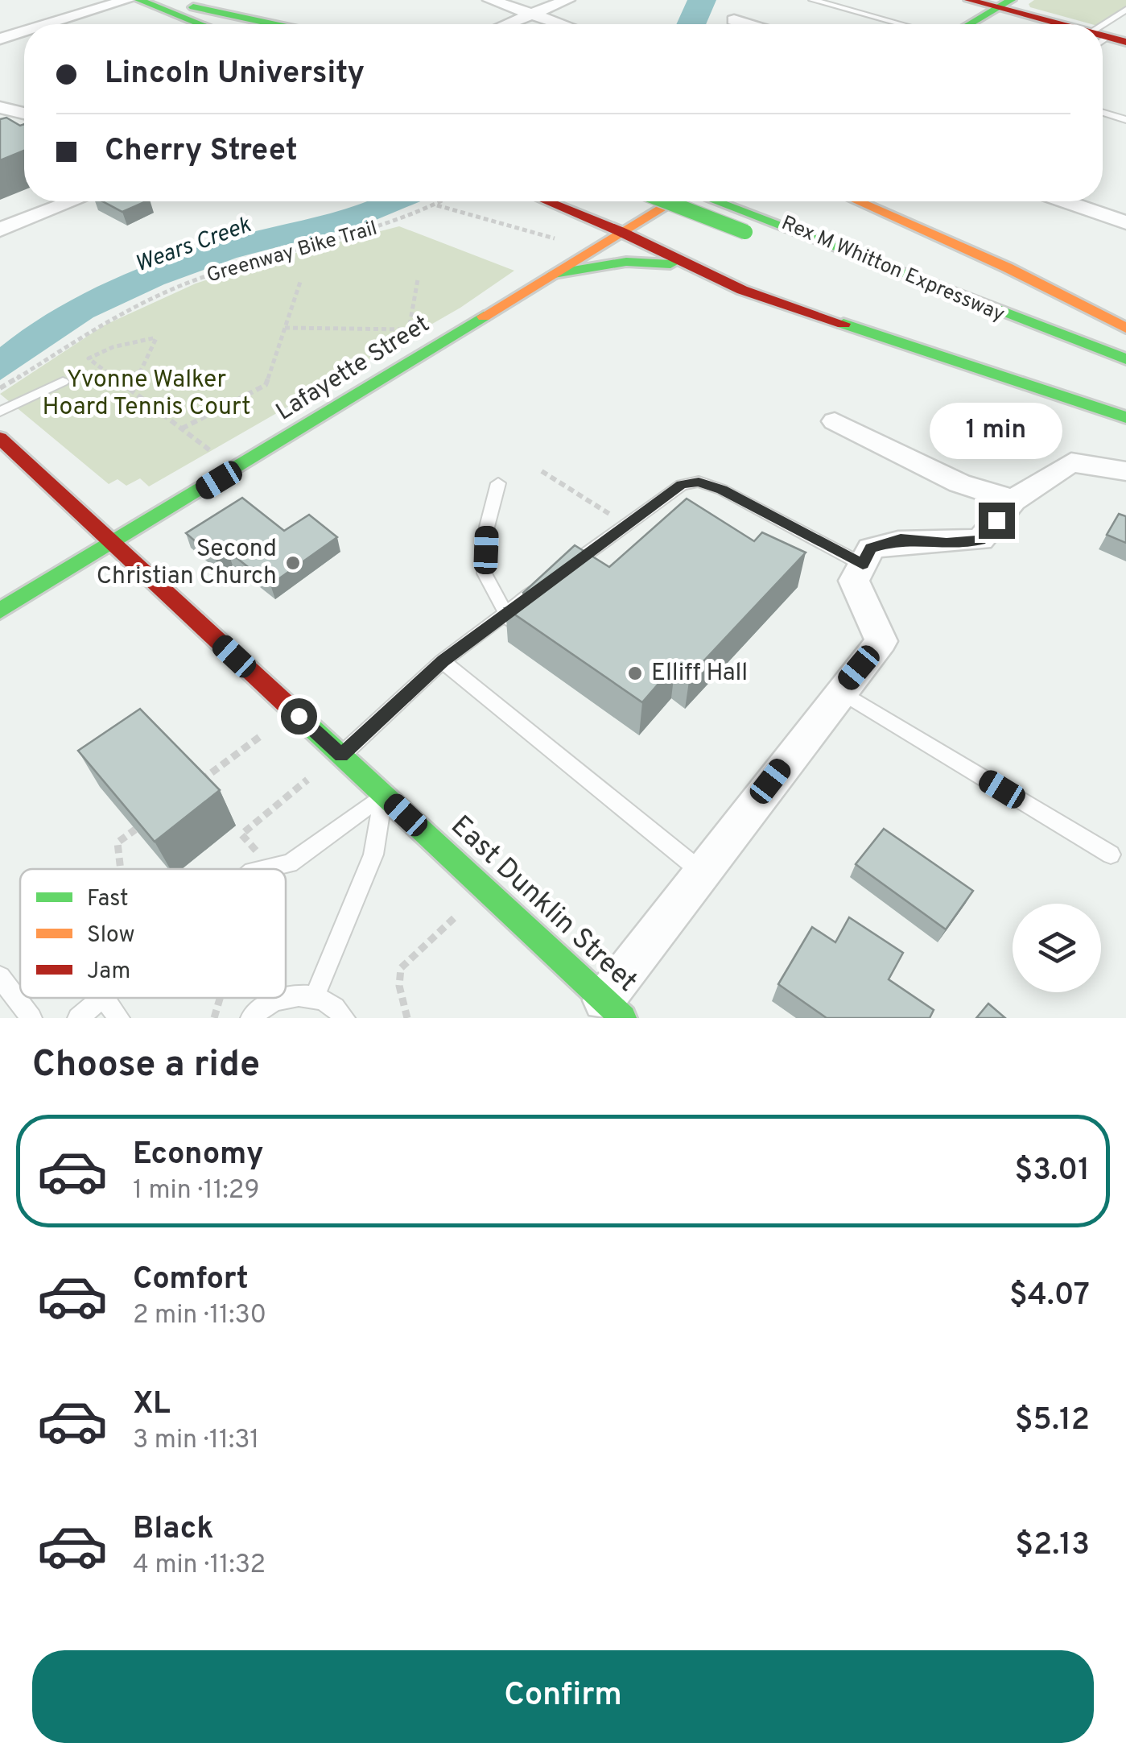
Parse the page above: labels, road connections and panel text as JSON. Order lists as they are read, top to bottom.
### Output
{
  "streets": {
    "main road": ["Rex M Whitton Expressway", "Lafayette Street", "East Dunklin Street"],
    "path": ["Greenway Bike Trail"]
  },
  "crossings": [
    ["Lafayette Street", "East Dunklin Street"]
  ],
  "water": ["Wears Creek"],
  "parks": ["Yvonne Walker Hoard Tennis Court"],
  "places": ["Second Christian Church", "Elliff Hall"],
  "legend": ["Fast", "Slow", "Jam"],
  "page": {
    "banner": ["Lincoln University", "Cherry Street"],
    "bubble": "1 min",
    "heading": "Choose a ride",
    "list": [
      {
        "name": "Economy",
        "note": "1 min · 11:29",
        "value": "$3.01"
      },
      {
        "name": "Comfort",
        "note": "2 min · 11:30",
        "value": "$4.07"
      },
      {
        "name": "XL",
        "note": "3 min · 11:31",
        "value": "$5.12"
      },
      {
        "name": "Black",
        "note": "4 min · 11:32",
        "value": "$2.13"
      }
    ],
    "buttons": "Confirm"
  }
}
